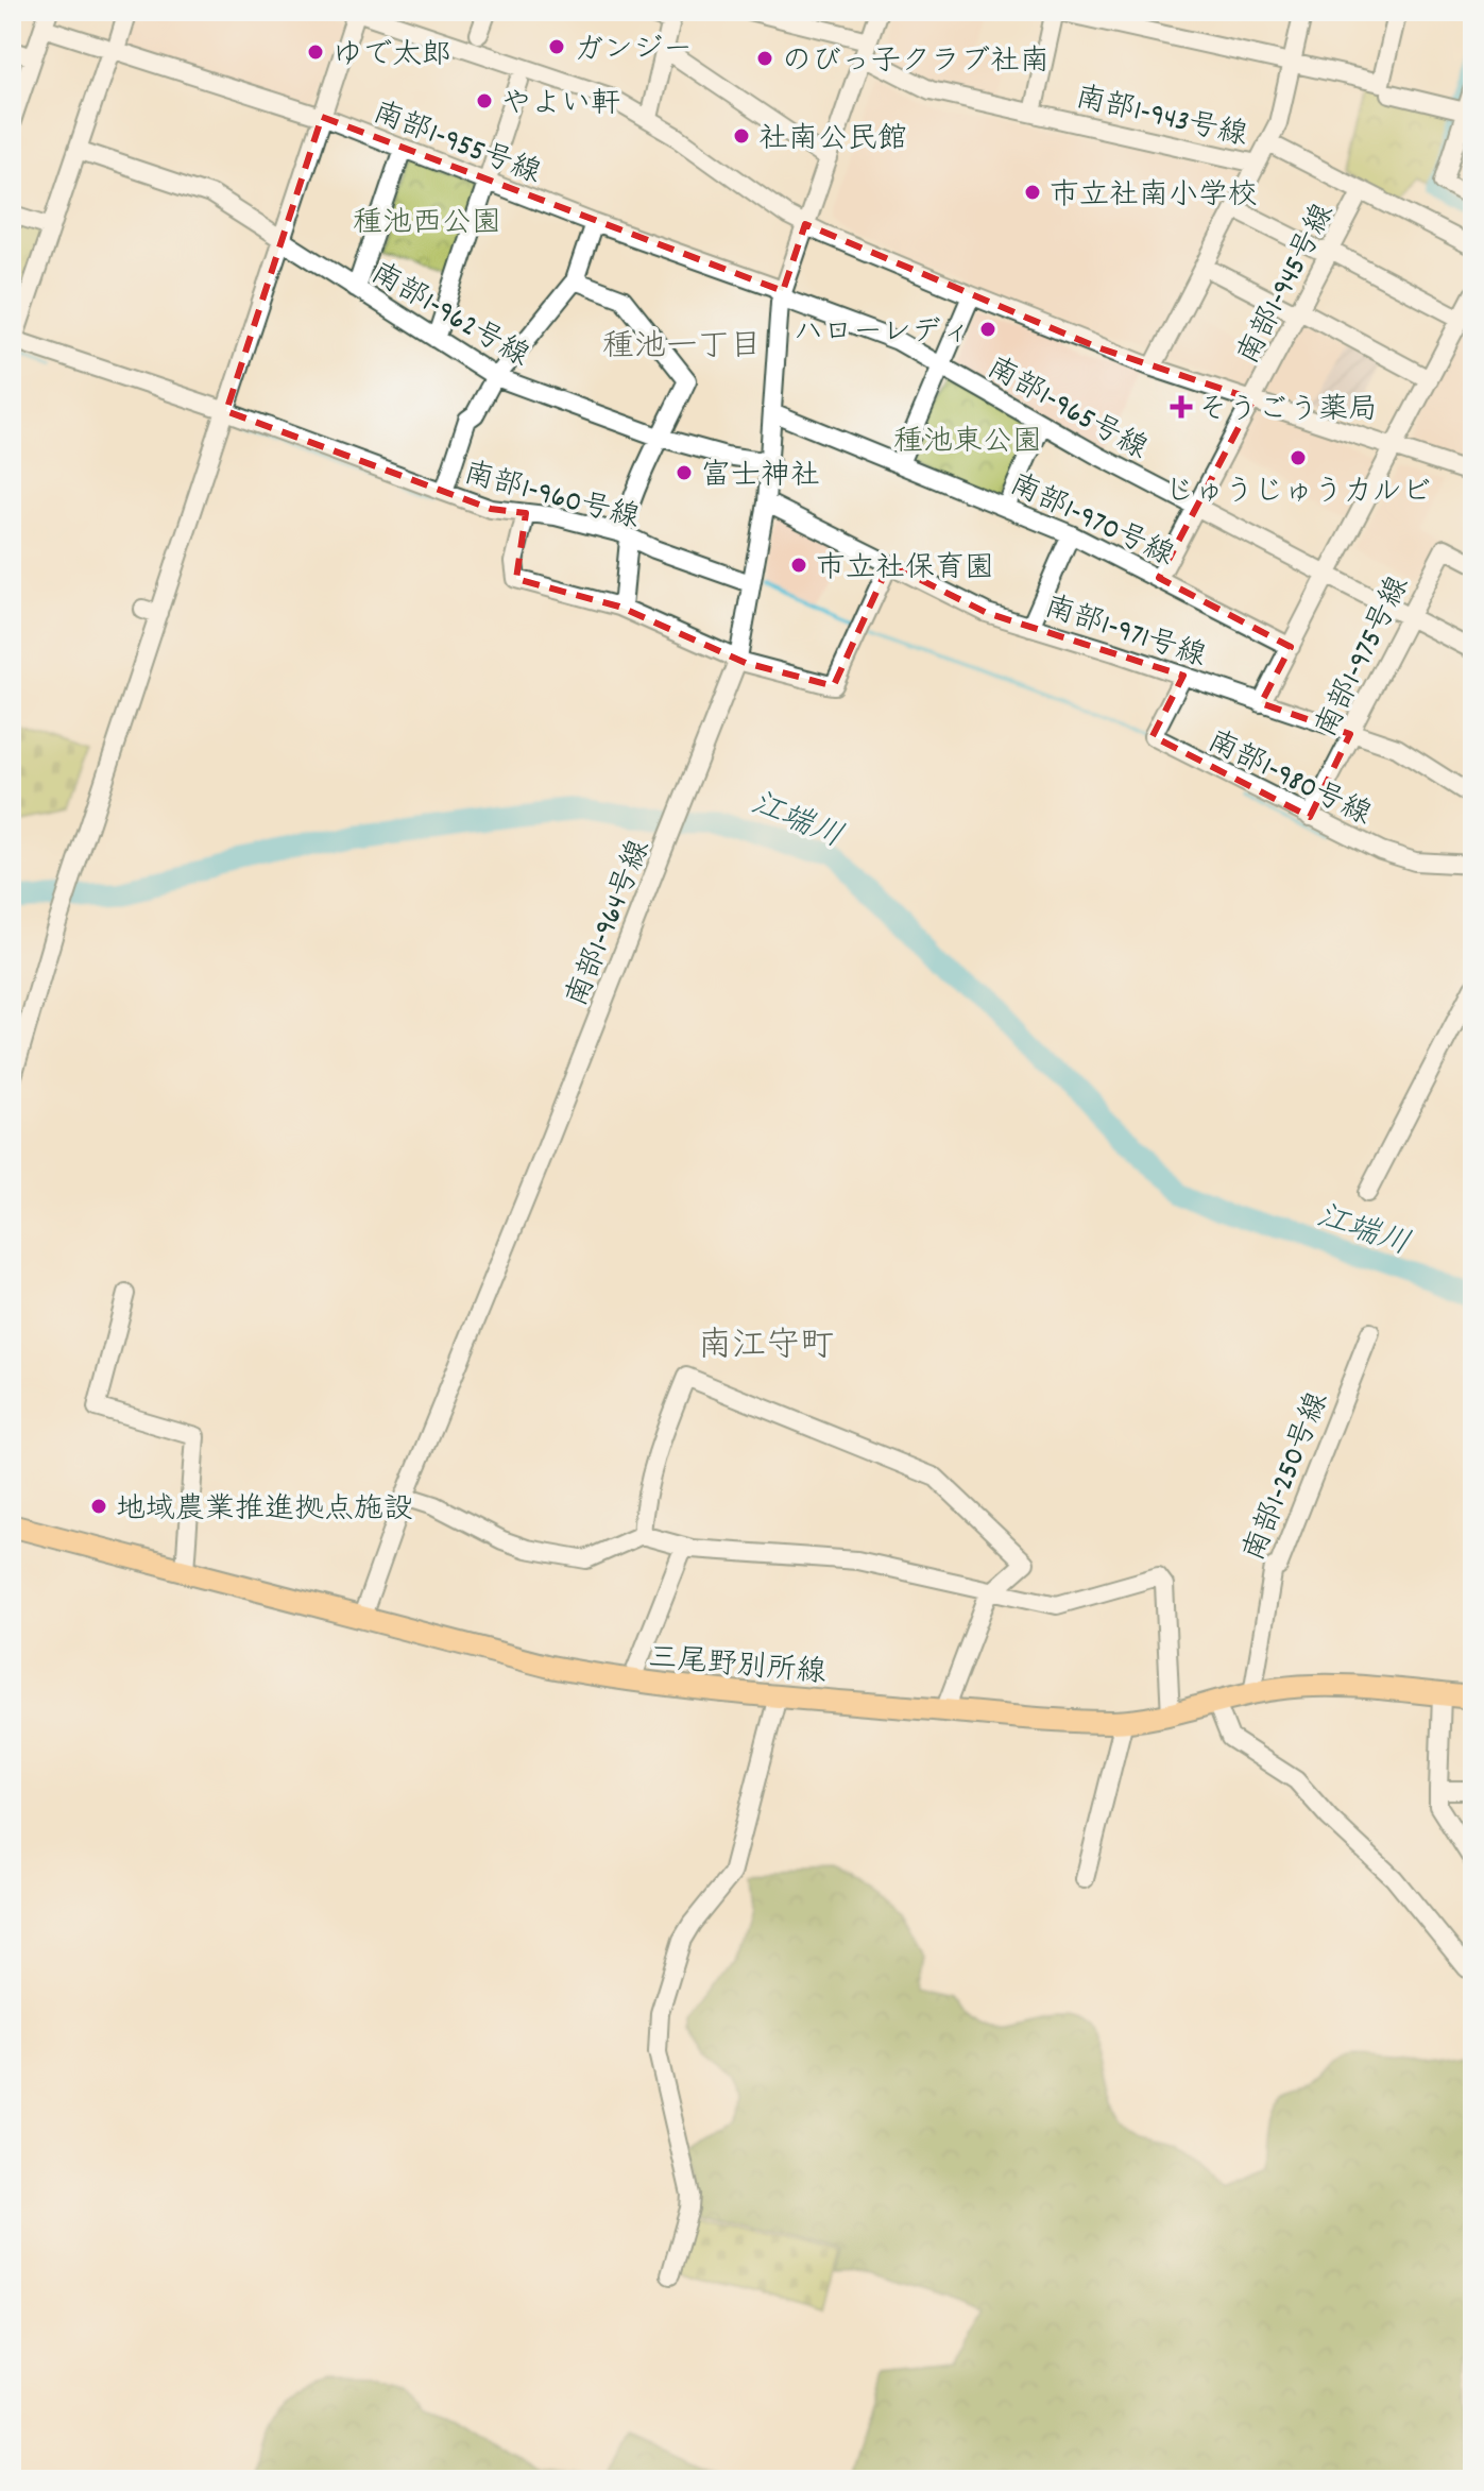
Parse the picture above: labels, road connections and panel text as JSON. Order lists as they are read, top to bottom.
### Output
{
  "streets": {
    "main road": ["三尾野別所線"],
    "street": [
      "南部1-943号線",
      "南部1-955号線",
      "南部1-945号線",
      "南部1-962号線",
      "南部1-965号線",
      "南部1-960号線",
      "南部1-970号線",
      "南部1-971号線",
      "南部1-975号線",
      "南部1-980号線",
      "南部1-964号線",
      "南部1-250号線"
    ]
  },
  "crossings": [
    ["南部1-943号線", "南部1-964号線"],
    ["南部1-955号線", "南部1-965号線"],
    ["南部1-955号線", "南部1-960号線"],
    ["南部1-955号線", "南部1-964号線"],
    ["南部1-945号線", "南部1-965号線"],
    ["南部1-945号線", "南部1-970号線"],
    ["南部1-962号線", "南部1-960号線"],
    ["南部1-962号線", "南部1-964号線"],
    ["南部1-965号線", "南部1-975号線"],
    ["南部1-965号線", "南部1-964号線"],
    ["南部1-960号線", "南部1-964号線"],
    ["南部1-970号線", "南部1-964号線"],
    ["南部1-971号線", "南部1-975号線"],
    ["南部1-971号線", "南部1-980号線"],
    ["南部1-971号線", "南部1-964号線"],
    ["南部1-975号線", "南部1-980号線"],
    ["南部1-964号線", "三尾野別所線"],
    ["南部1-250号線", "三尾野別所線"]
  ],
  "districts": ["種池一丁目", "南江守町"],
  "water": ["江端川"],
  "parks": ["種池西公園", "種池東公園"],
  "places": {
    "other": [
      "ガンジー",
      "ゆで太郎",
      "のびっ子クラブ社南",
      "やよい軒",
      "社南公民館",
      "市立社南小学校",
      "ハローレディ",
      "じゅうじゅうカルビ",
      "富士神社",
      "市立社保育園",
      "地域農業推進拠点施設"
    ],
    "health": ["そうごう薬局"]
  }
}
